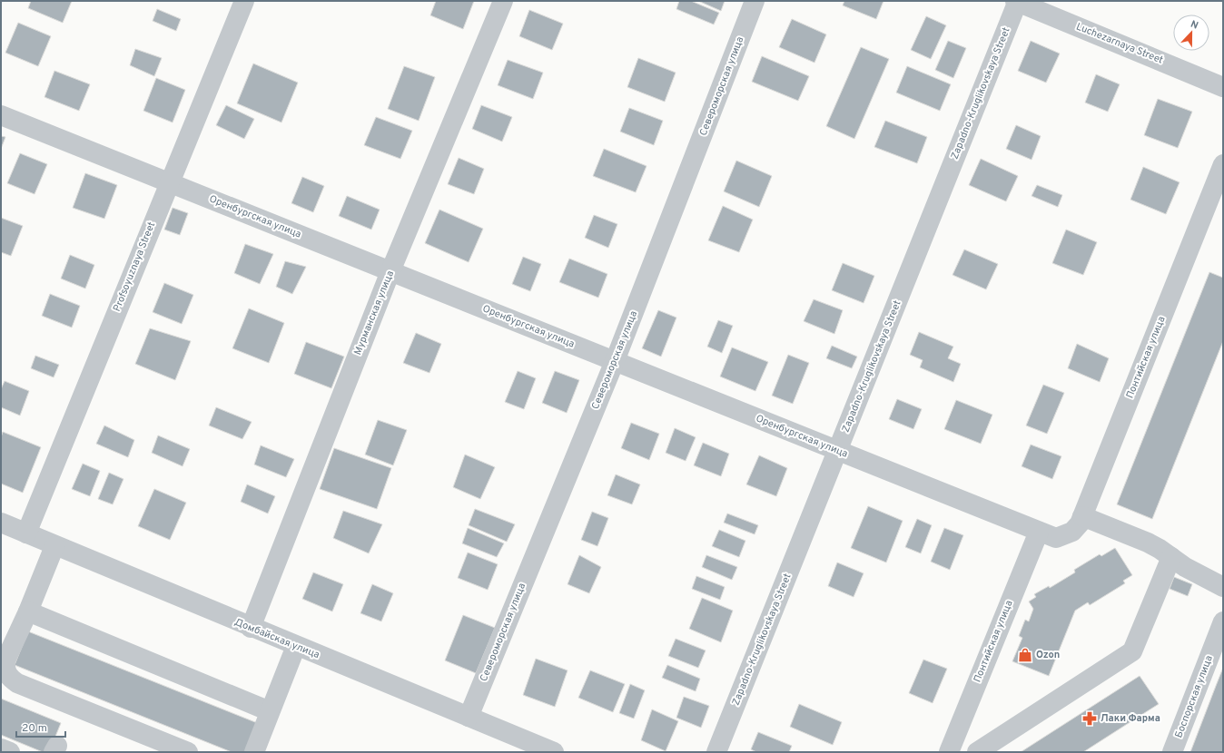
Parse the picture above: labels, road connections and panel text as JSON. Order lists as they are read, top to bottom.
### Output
{
  "streets": {
    "street": [
      "Luchezarnaya Street",
      "Североморская улица",
      "Zapadno-Kruglikovskaya Street",
      "Оренбургская улица",
      "Profsoyuznaya Street",
      "Мурманская улица",
      "Понтийская улица",
      "Домбайская улица",
      "Боспорская улица"
    ]
  },
  "crossings": [
    ["Luchezarnaya Street", "Zapadno-Kruglikovskaya Street"],
    ["Североморская улица", "Оренбургская улица"],
    ["Североморская улица", "Домбайская улица"],
    ["Zapadno-Kruglikovskaya Street", "Оренбургская улица"],
    ["Оренбургская улица", "Profsoyuznaya Street"],
    ["Оренбургская улица", "Мурманская улица"],
    ["Оренбургская улица", "Понтийская улица"],
    ["Profsoyuznaya Street", "Домбайская улица"],
    ["Мурманская улица", "Домбайская улица"]
  ],
  "places": {
    "shop": ["Ozon"],
    "pharmacy": ["Лаки Фарма"]
  },
  "scale_bar": "20 m",
  "north": "top"
}
